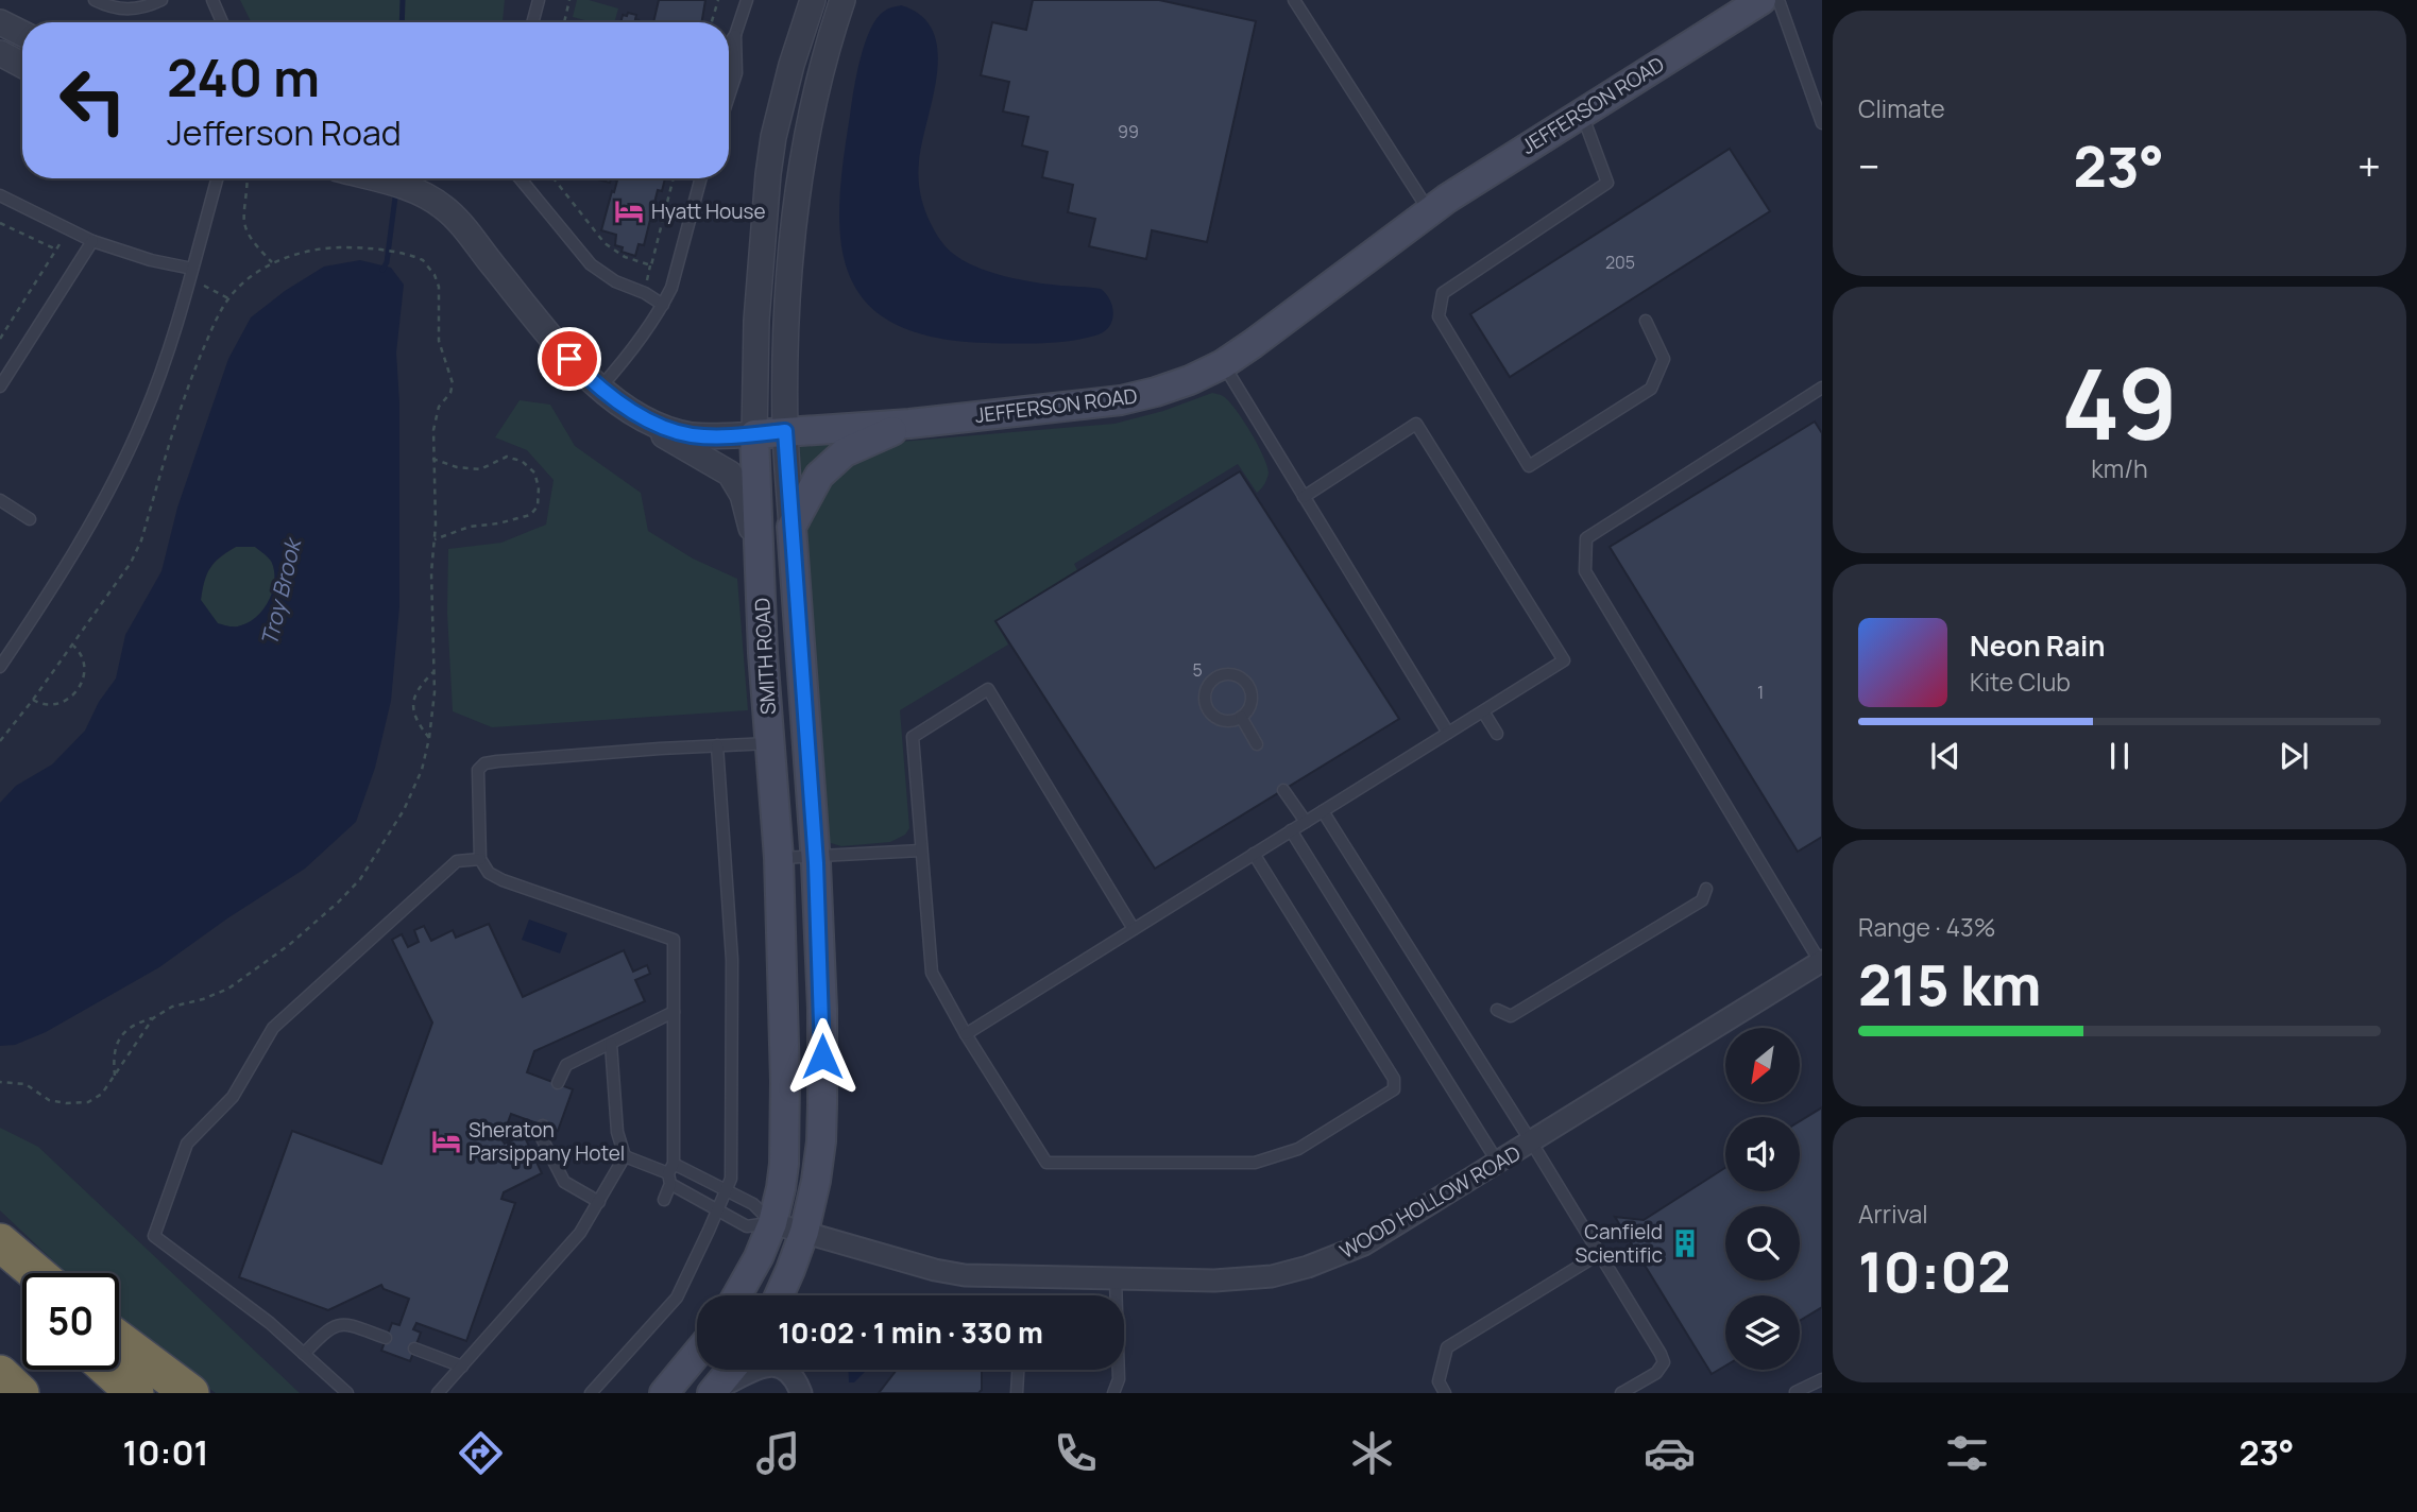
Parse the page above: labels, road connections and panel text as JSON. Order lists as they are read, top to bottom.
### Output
{
  "streets": {
    "main road": ["JEFFERSON ROAD", "SMITH ROAD"],
    "street": ["WOOD HOLLOW ROAD"]
  },
  "crossings": [
    ["JEFFERSON ROAD", "SMITH ROAD"],
    ["SMITH ROAD", "WOOD HOLLOW ROAD"]
  ],
  "water": ["Troy Brook"],
  "places": {
    "hotel": ["Hyatt House", "Sheraton Parsippany Hotel"],
    "building": ["Canfield Scientific"]
  },
  "house_numbers": [
    "99",
    "205",
    "5",
    "1"
  ],
  "north": "bottom left",
  "page": {
    "tile": [
      "Climate",
      ["49", "km/h"],
      ["Range · 43%", "215 km"],
      ["Arrival", "10:02"]
    ],
    "turn": ["240 m", "Jefferson Road"],
    "heat": ["−", "23°", "+"],
    "song": ["Neon Rain", "Kite Club"],
    "limit": "50",
    "trip": "10:02 · 1 min · 330 m",
    "tabs": ["10:01", "23°"]
  }
}
